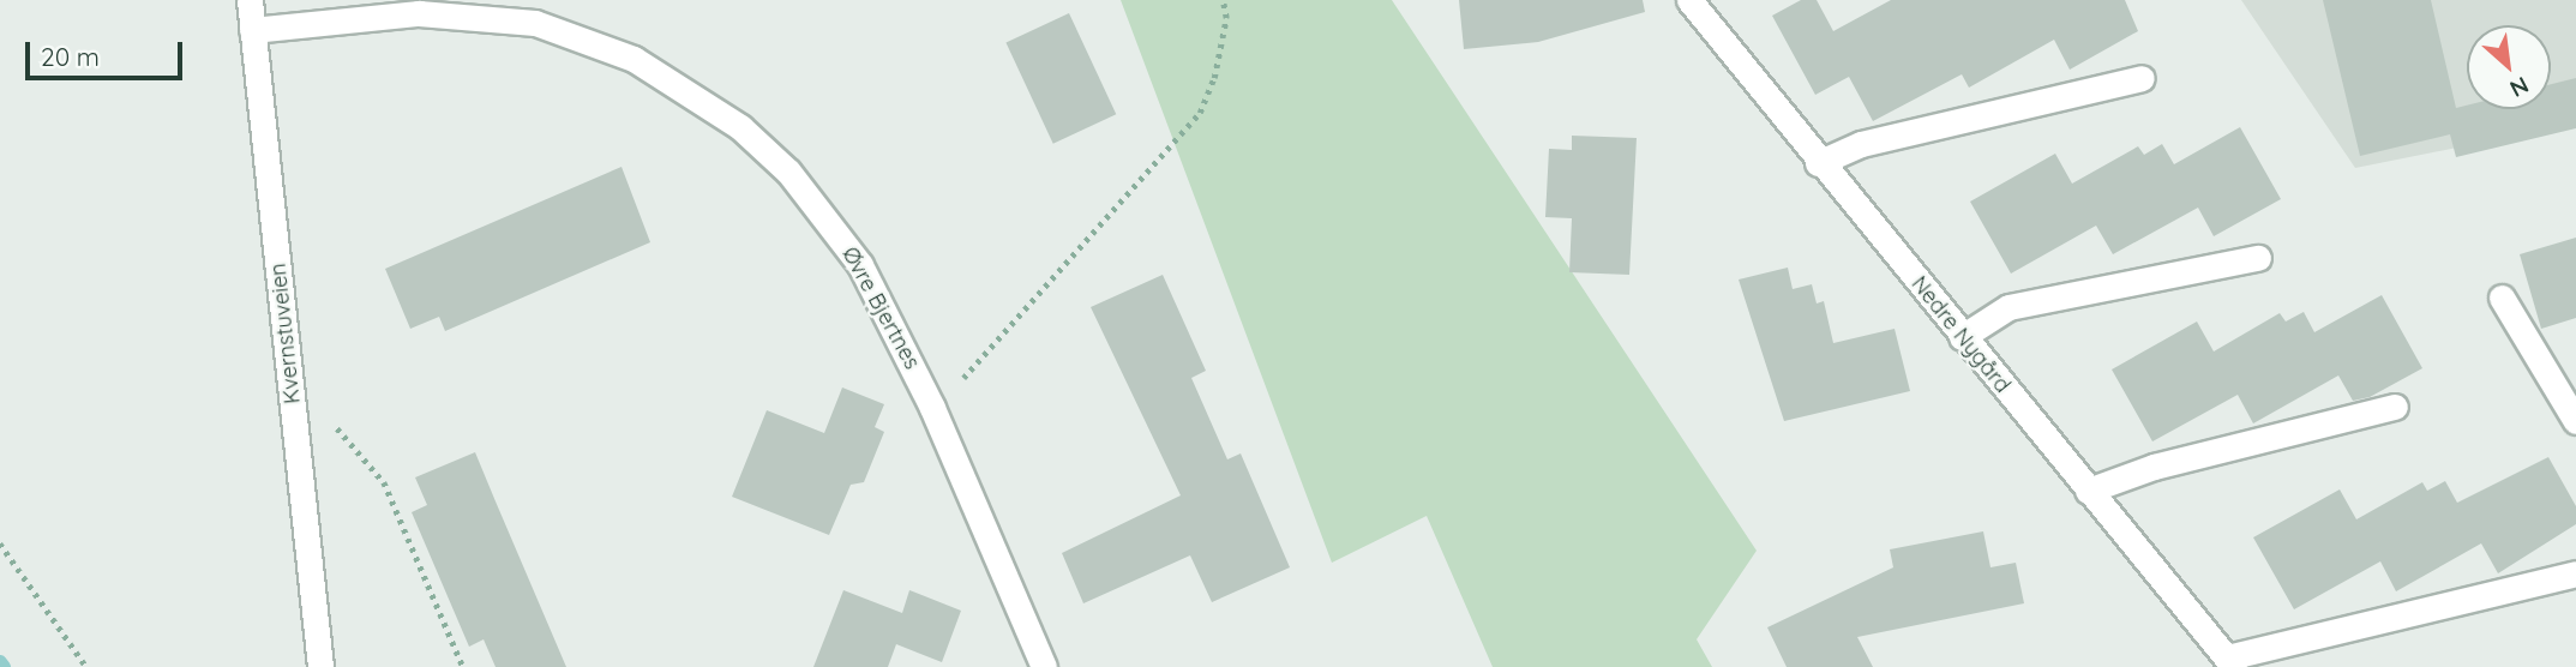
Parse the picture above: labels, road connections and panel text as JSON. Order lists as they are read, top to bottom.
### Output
{
  "streets": {
    "street": ["Øvre Bjertnes", "Kvernstuveien", "Nedre Nygård"]
  },
  "crossings": [
    ["Øvre Bjertnes", "Kvernstuveien"]
  ],
  "scale_bar": "20 m",
  "north": "bottom right"
}
